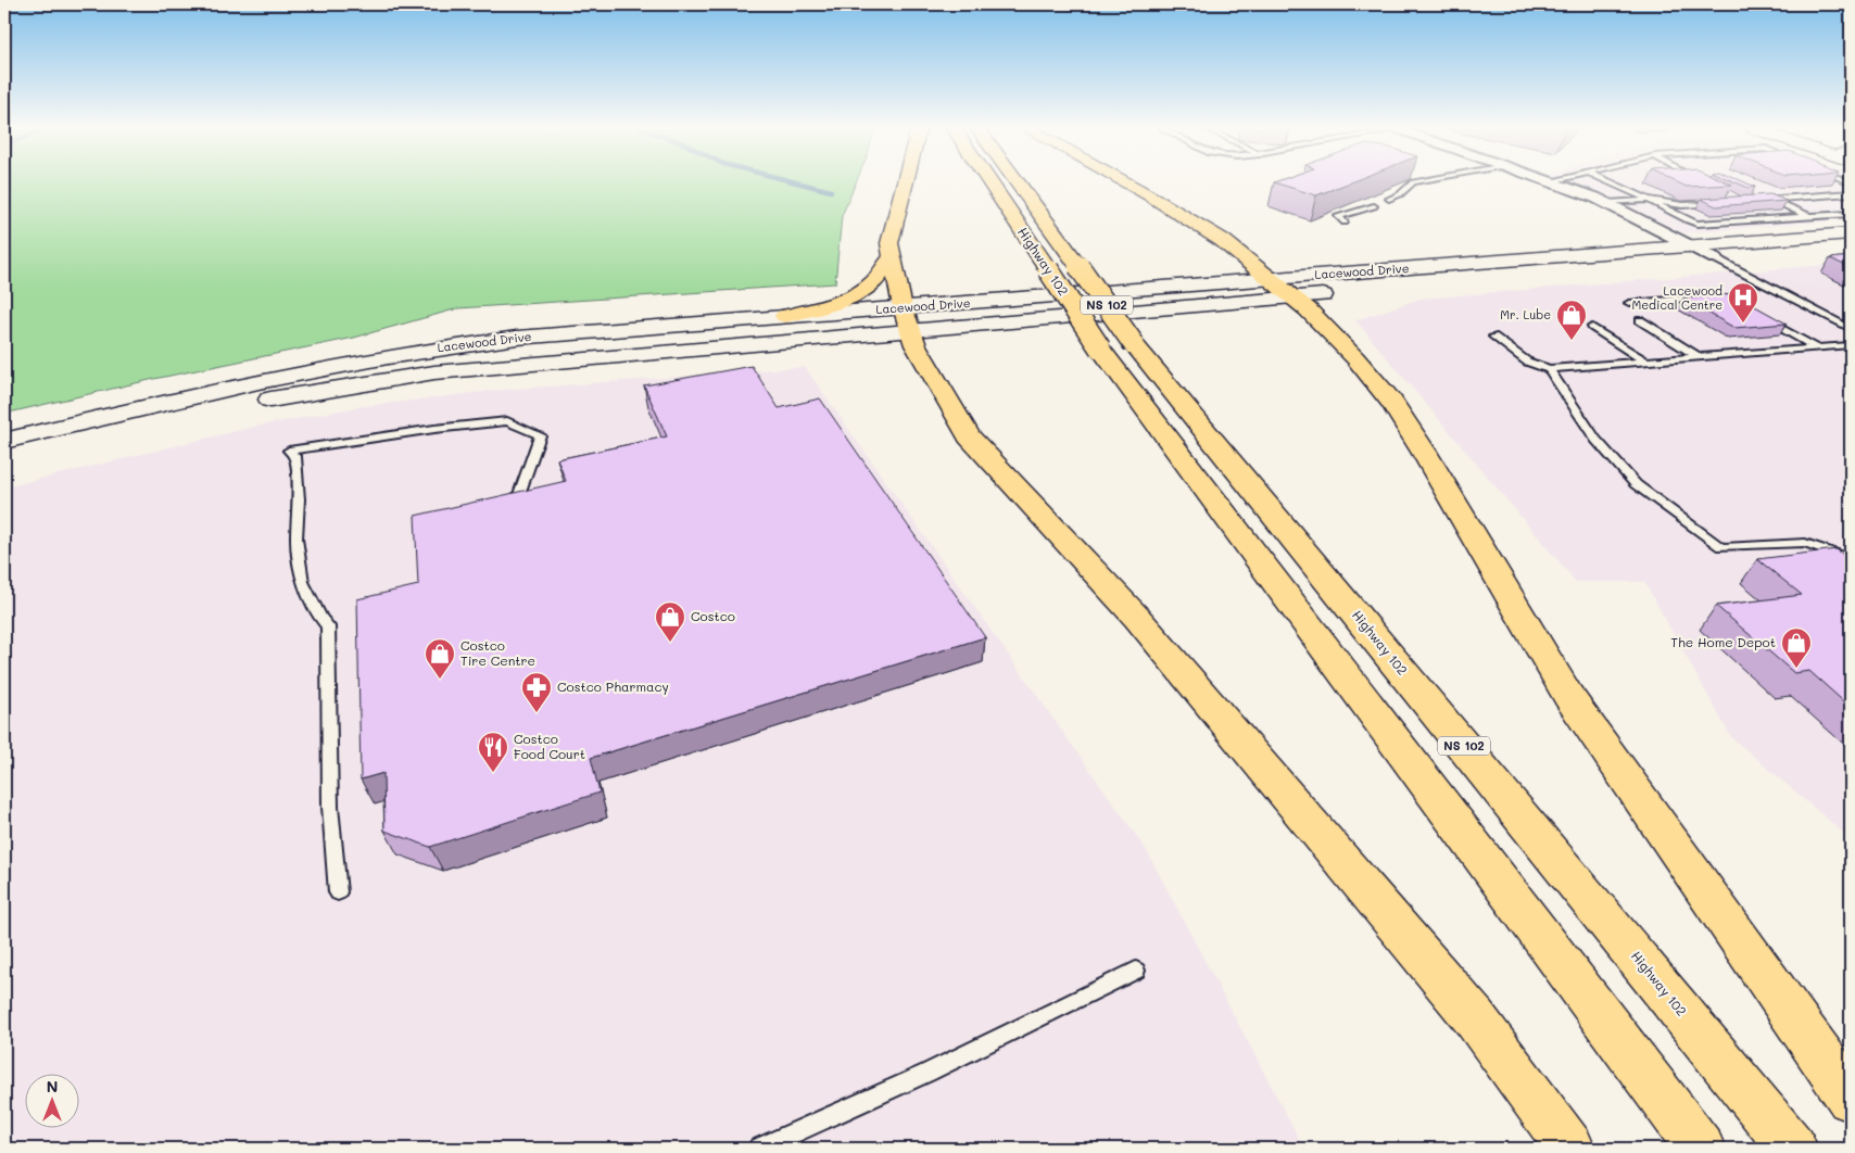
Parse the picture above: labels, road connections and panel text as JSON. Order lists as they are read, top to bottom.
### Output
{
  "streets": {
    "highway": ["Highway 102", "NS 102"],
    "main road": ["Lacewood Drive"]
  },
  "places": {
    "hospital": ["Lacewood Medical Centre"],
    "shop": [
      "Mr. Lube",
      "Costco",
      "The Home Depot",
      "Costco Tire Centre"
    ],
    "pharmacy": ["Costco Pharmacy"],
    "restaurant": ["Costco Food Court"]
  },
  "north": "top"
}
